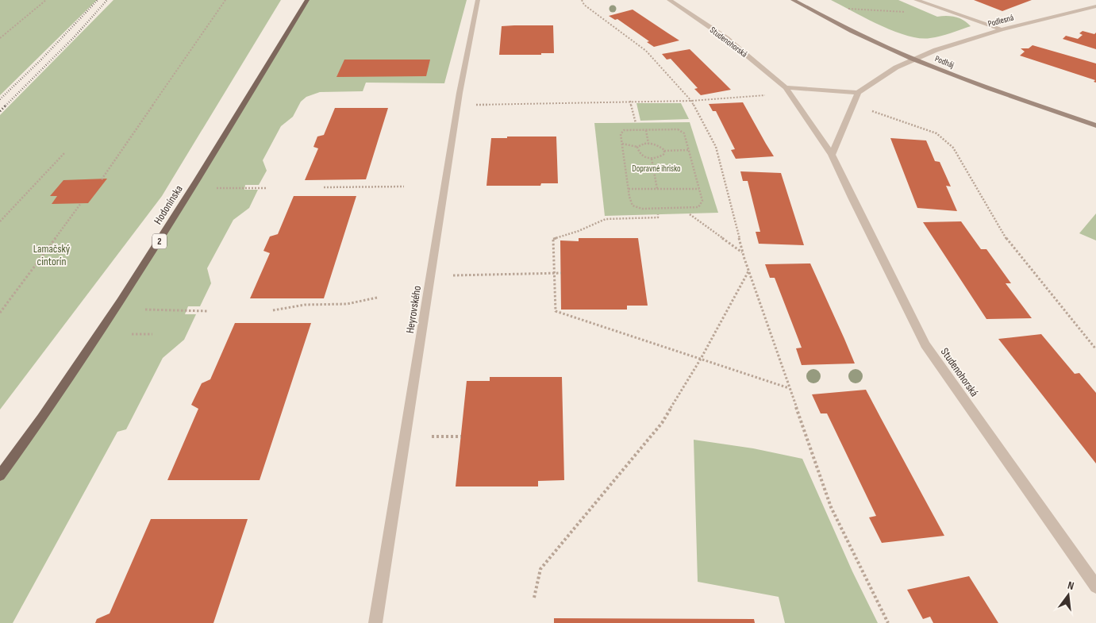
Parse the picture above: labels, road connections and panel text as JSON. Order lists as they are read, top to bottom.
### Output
{
  "streets": {
    "main road": ["Hodonínska", "2"],
    "street": [
      "Podlesná",
      "Studenohorská",
      "Podháj",
      "Heyrovského"
    ]
  },
  "crossings": [
    ["Podlesná", "Podháj"]
  ],
  "parks": ["Dopravné ihrisko", "Lamačský cintorín"],
  "north": "top"
}
